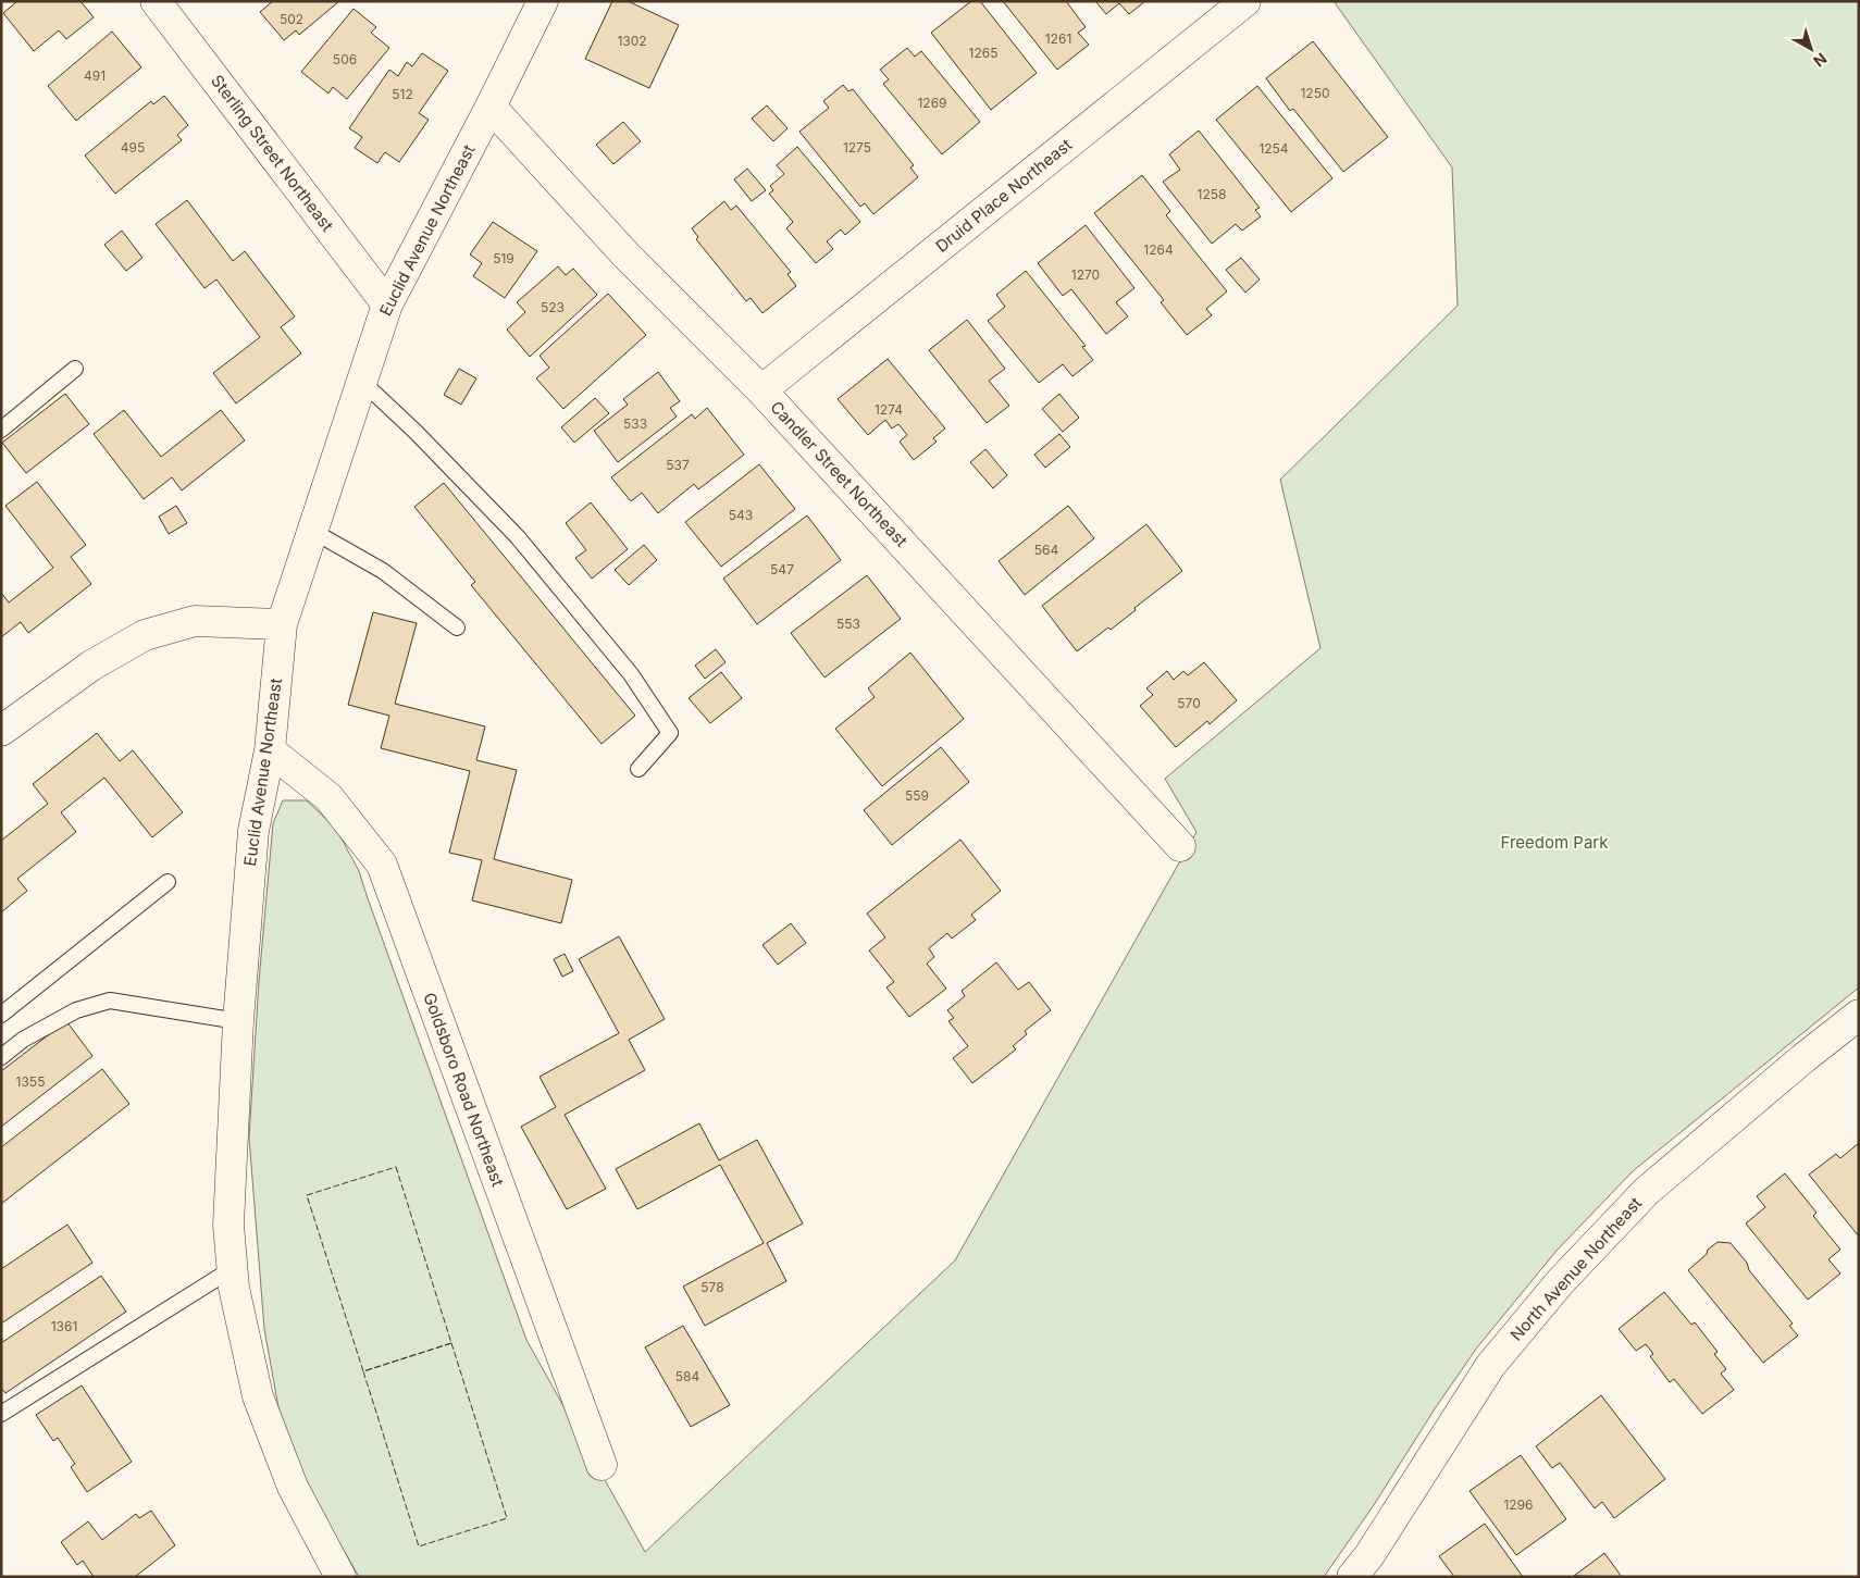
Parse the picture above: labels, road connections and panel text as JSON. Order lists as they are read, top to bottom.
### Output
{
  "streets": {
    "street": [
      "Sterling Street Northeast",
      "Druid Place Northeast",
      "Euclid Avenue Northeast",
      "Candler Street Northeast",
      "Goldsboro Road Northeast",
      "North Avenue Northeast"
    ]
  },
  "crossings": [
    ["Sterling Street Northeast", "Euclid Avenue Northeast"],
    ["Druid Place Northeast", "Candler Street Northeast"],
    ["Euclid Avenue Northeast", "Candler Street Northeast"],
    ["Euclid Avenue Northeast", "Goldsboro Road Northeast"]
  ],
  "parks": ["Freedom Park"],
  "house_numbers": [
    "502",
    "1261",
    "1302",
    "1265",
    "506",
    "491",
    "1250",
    "512",
    "1269",
    "495",
    "1275",
    "1254",
    "1258",
    "1264",
    "519",
    "1270",
    "523",
    "1274",
    "533",
    "537",
    "543",
    "564",
    "547",
    "553",
    "570",
    "559",
    "1355",
    "578",
    "1361",
    "584",
    "1296"
  ],
  "north": "bottom right"
}
